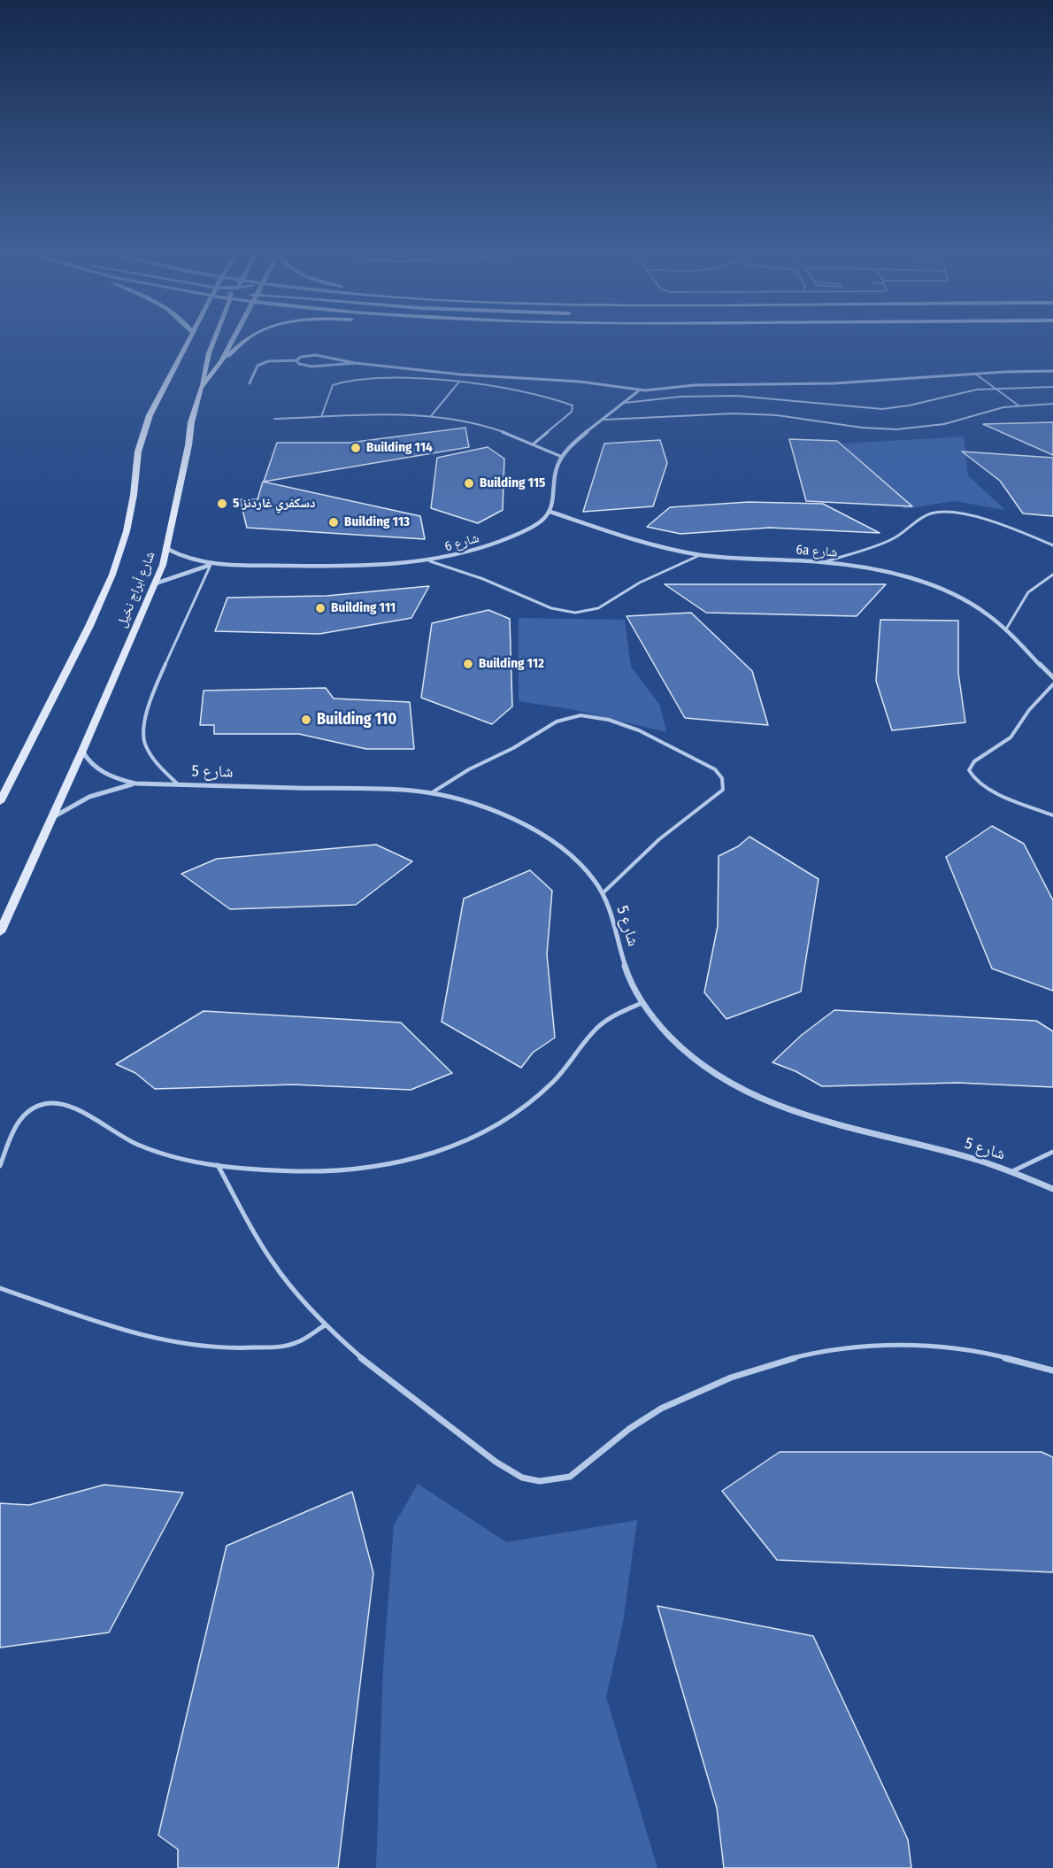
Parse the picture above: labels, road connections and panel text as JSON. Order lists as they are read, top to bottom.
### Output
{
  "streets": {
    "main road": ["شارع أبراج نخيل"],
    "street": ["شارع 6", "6a شارع", "شارع 5"]
  },
  "crossings": [
    ["شارع 6", "6a شارع"],
    ["شارع 6", "شارع أبراج نخيل"],
    ["شارع أبراج نخيل", "شارع 5"]
  ],
  "places": [
    "Building 114",
    "Building 115",
    "دسكفري غاردنز 5",
    "Building 113",
    "Building 111",
    "Building 112",
    "Building 110"
  ]
}
